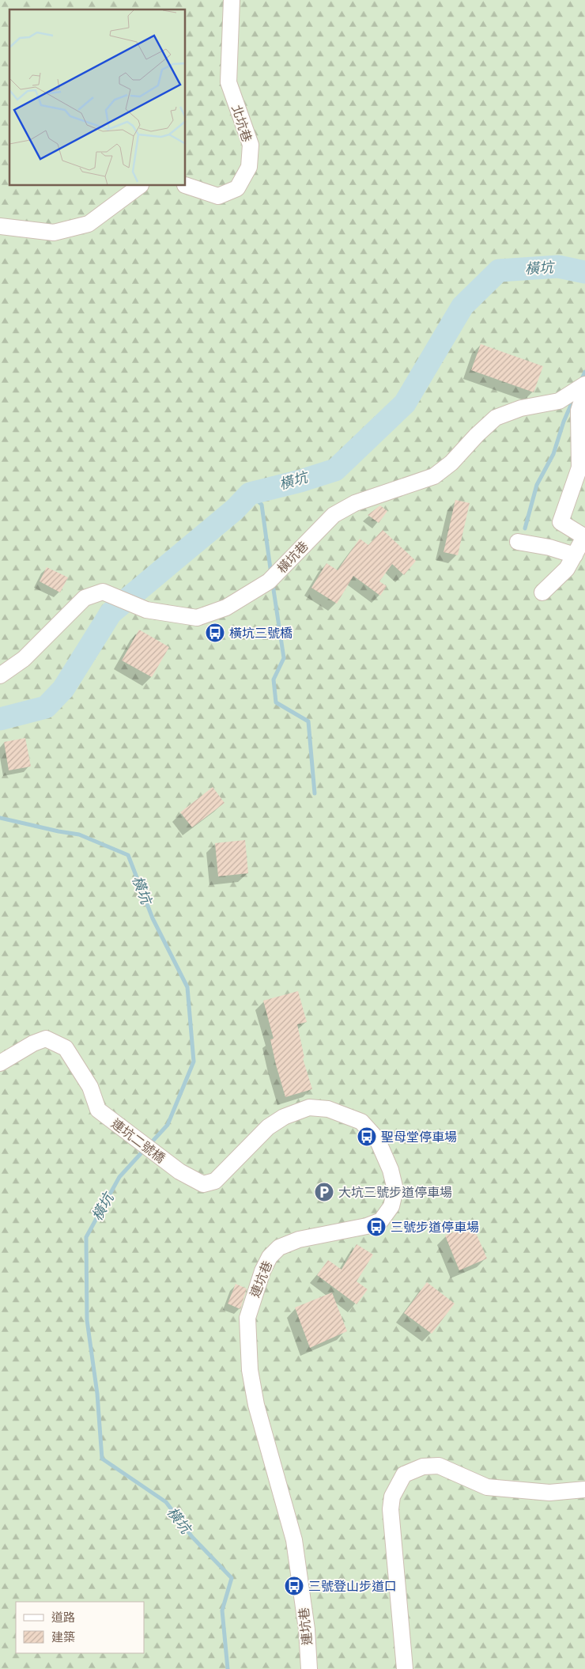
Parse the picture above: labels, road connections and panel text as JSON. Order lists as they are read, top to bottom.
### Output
{
  "streets": {
    "street": [
      "北坑巷",
      "橫坑巷",
      "連坑二號橋",
      "連坑巷"
    ]
  },
  "crossings": [
    ["連坑二號橋", "連坑巷"]
  ],
  "water": ["橫坑"],
  "places": {
    "bus stop": [
      "橫坑三號橋",
      "聖母堂停車場",
      "三號步道停車場",
      "三號登山步道口"
    ],
    "parking": ["大坑三號步道停車場"]
  },
  "legend": ["道路", "建築"]
}
